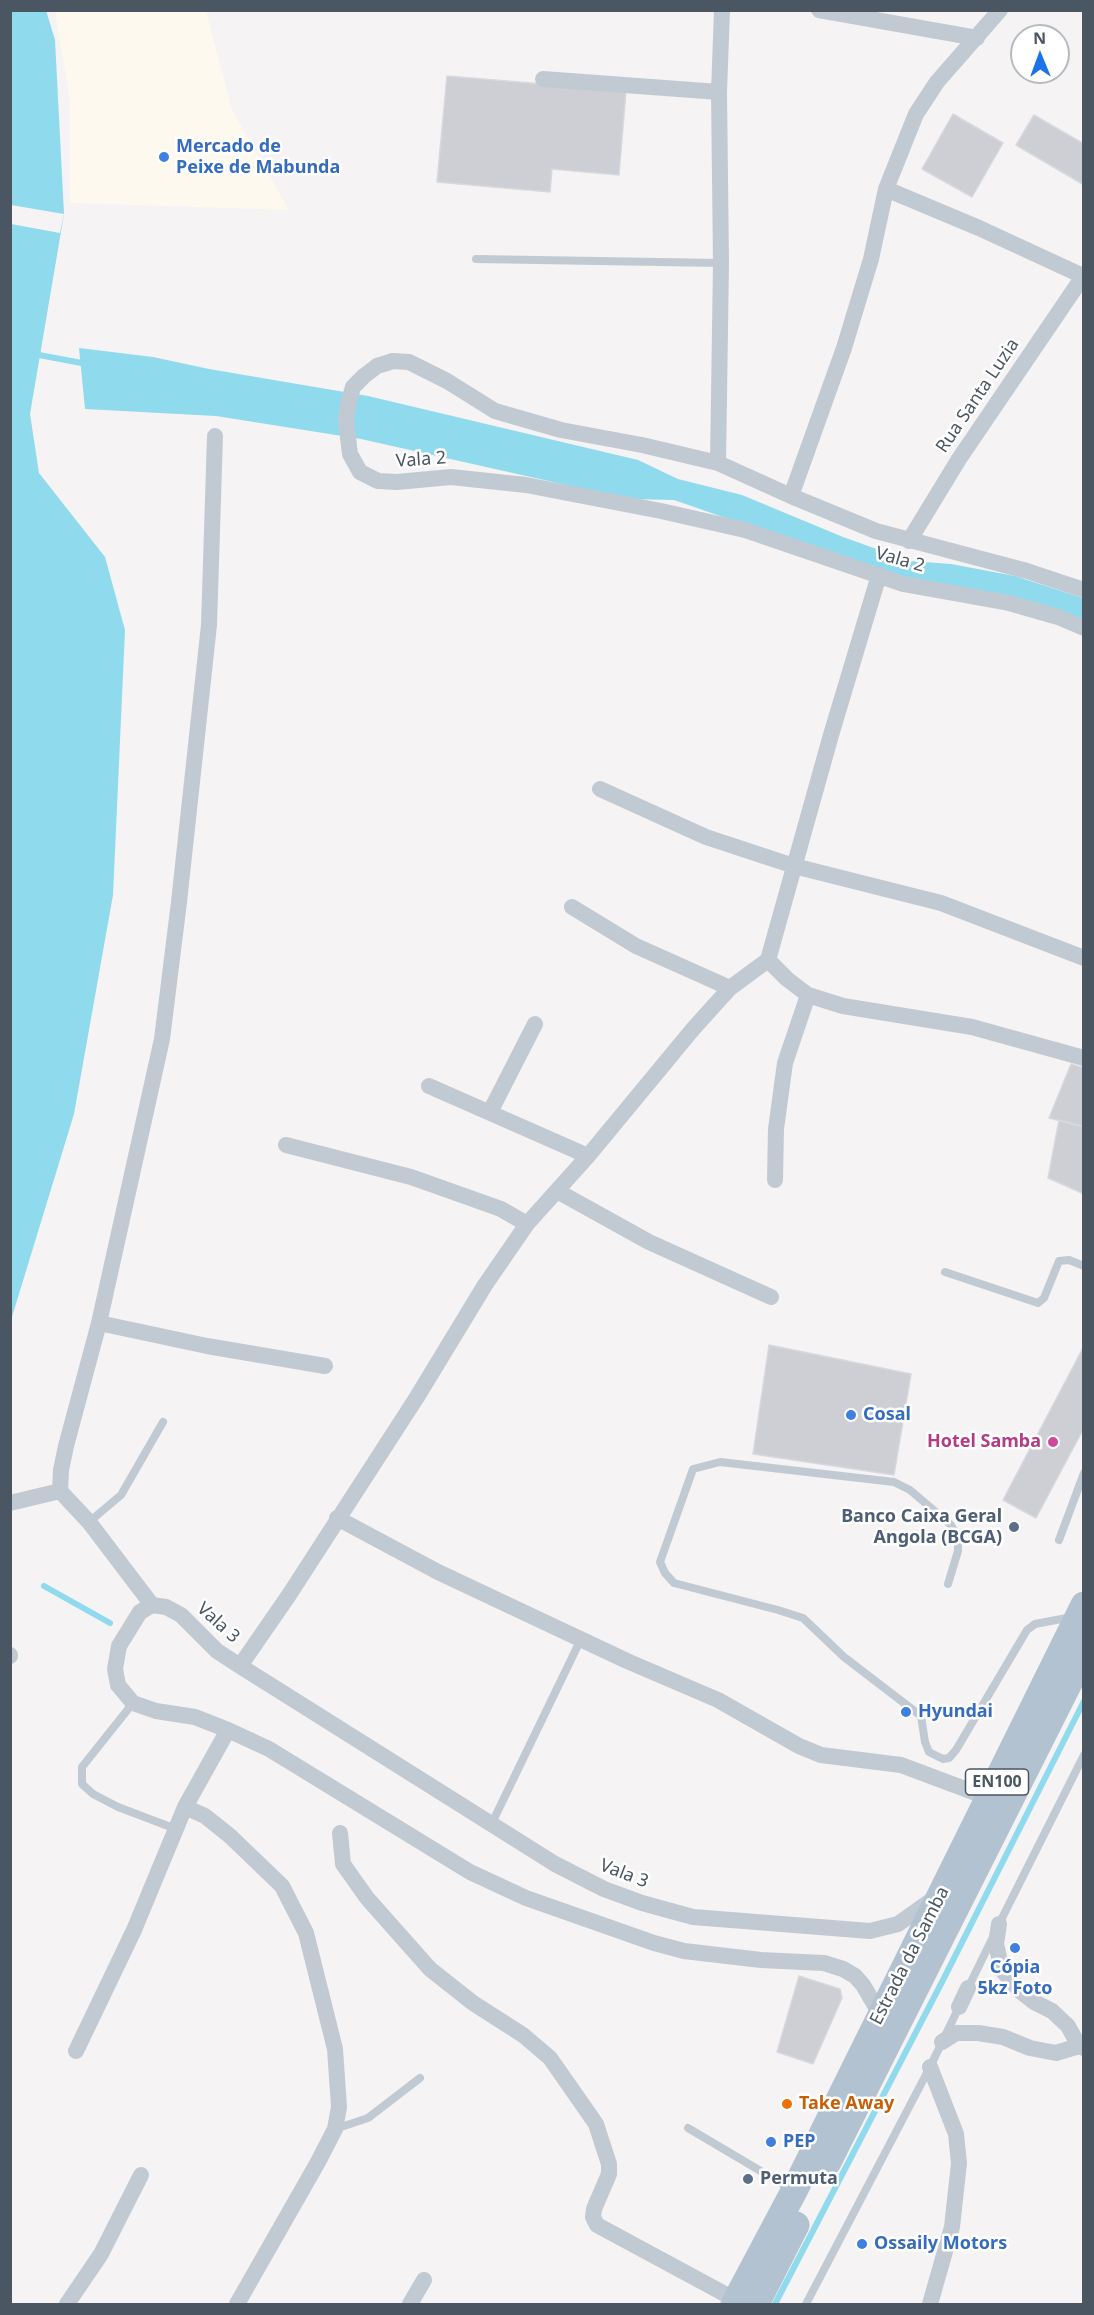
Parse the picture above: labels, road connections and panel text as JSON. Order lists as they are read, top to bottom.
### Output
{
  "streets": {
    "main road": ["EN100", "Estrada da Samba"],
    "street": ["Rua Santa Luzia", "Vala 2", "Vala 3"]
  },
  "crossings": [
    ["Rua Santa Luzia", "Vala 2"],
    ["Vala 3", "Estrada da Samba"]
  ],
  "places": [
    "Mercado de Peixe de Mabunda",
    "Cosal",
    "Hotel Samba",
    "Banco Caixa Geral Angola (BCGA)",
    "Hyundai",
    "Cópia 5kz Foto",
    "Take Away",
    "PEP",
    "Permuta",
    "Ossaily Motors"
  ],
  "north": "top"
}
